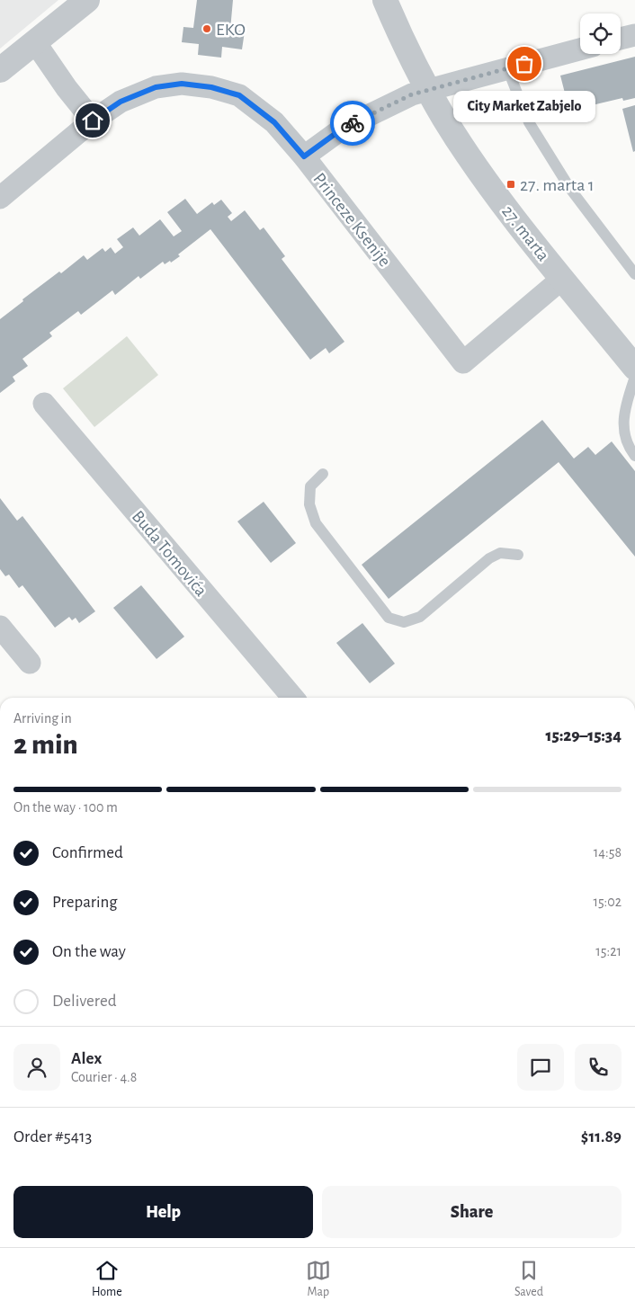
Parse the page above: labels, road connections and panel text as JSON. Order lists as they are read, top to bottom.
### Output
{
  "streets": {
    "street": ["Princeze Ksenije", "27. marta", "Buda Tomovića"]
  },
  "crossings": [
    ["Princeze Ksenije", "27. marta"]
  ],
  "places": {
    "other": ["EKO", "City Market Zabjelo"],
    "transit": ["27. marta 1"]
  },
  "page": {
    "bubble": "City Market Zabjelo",
    "heading": ["2 min", "Arriving in", "15:29–15:34"],
    "panel": [
      "Alex",
      "Courier · 4.8",
      "Order #5413",
      "$11.89"
    ],
    "bar": "On the way · 100 m",
    "list": [
      ["Confirmed", "14:58"],
      ["Preparing", "15:02"],
      ["On the way", "15:21"],
      "Delivered"
    ],
    "buttons": ["Help", "Share"],
    "tabs": ["Home", "Map", "Saved"]
  }
}
